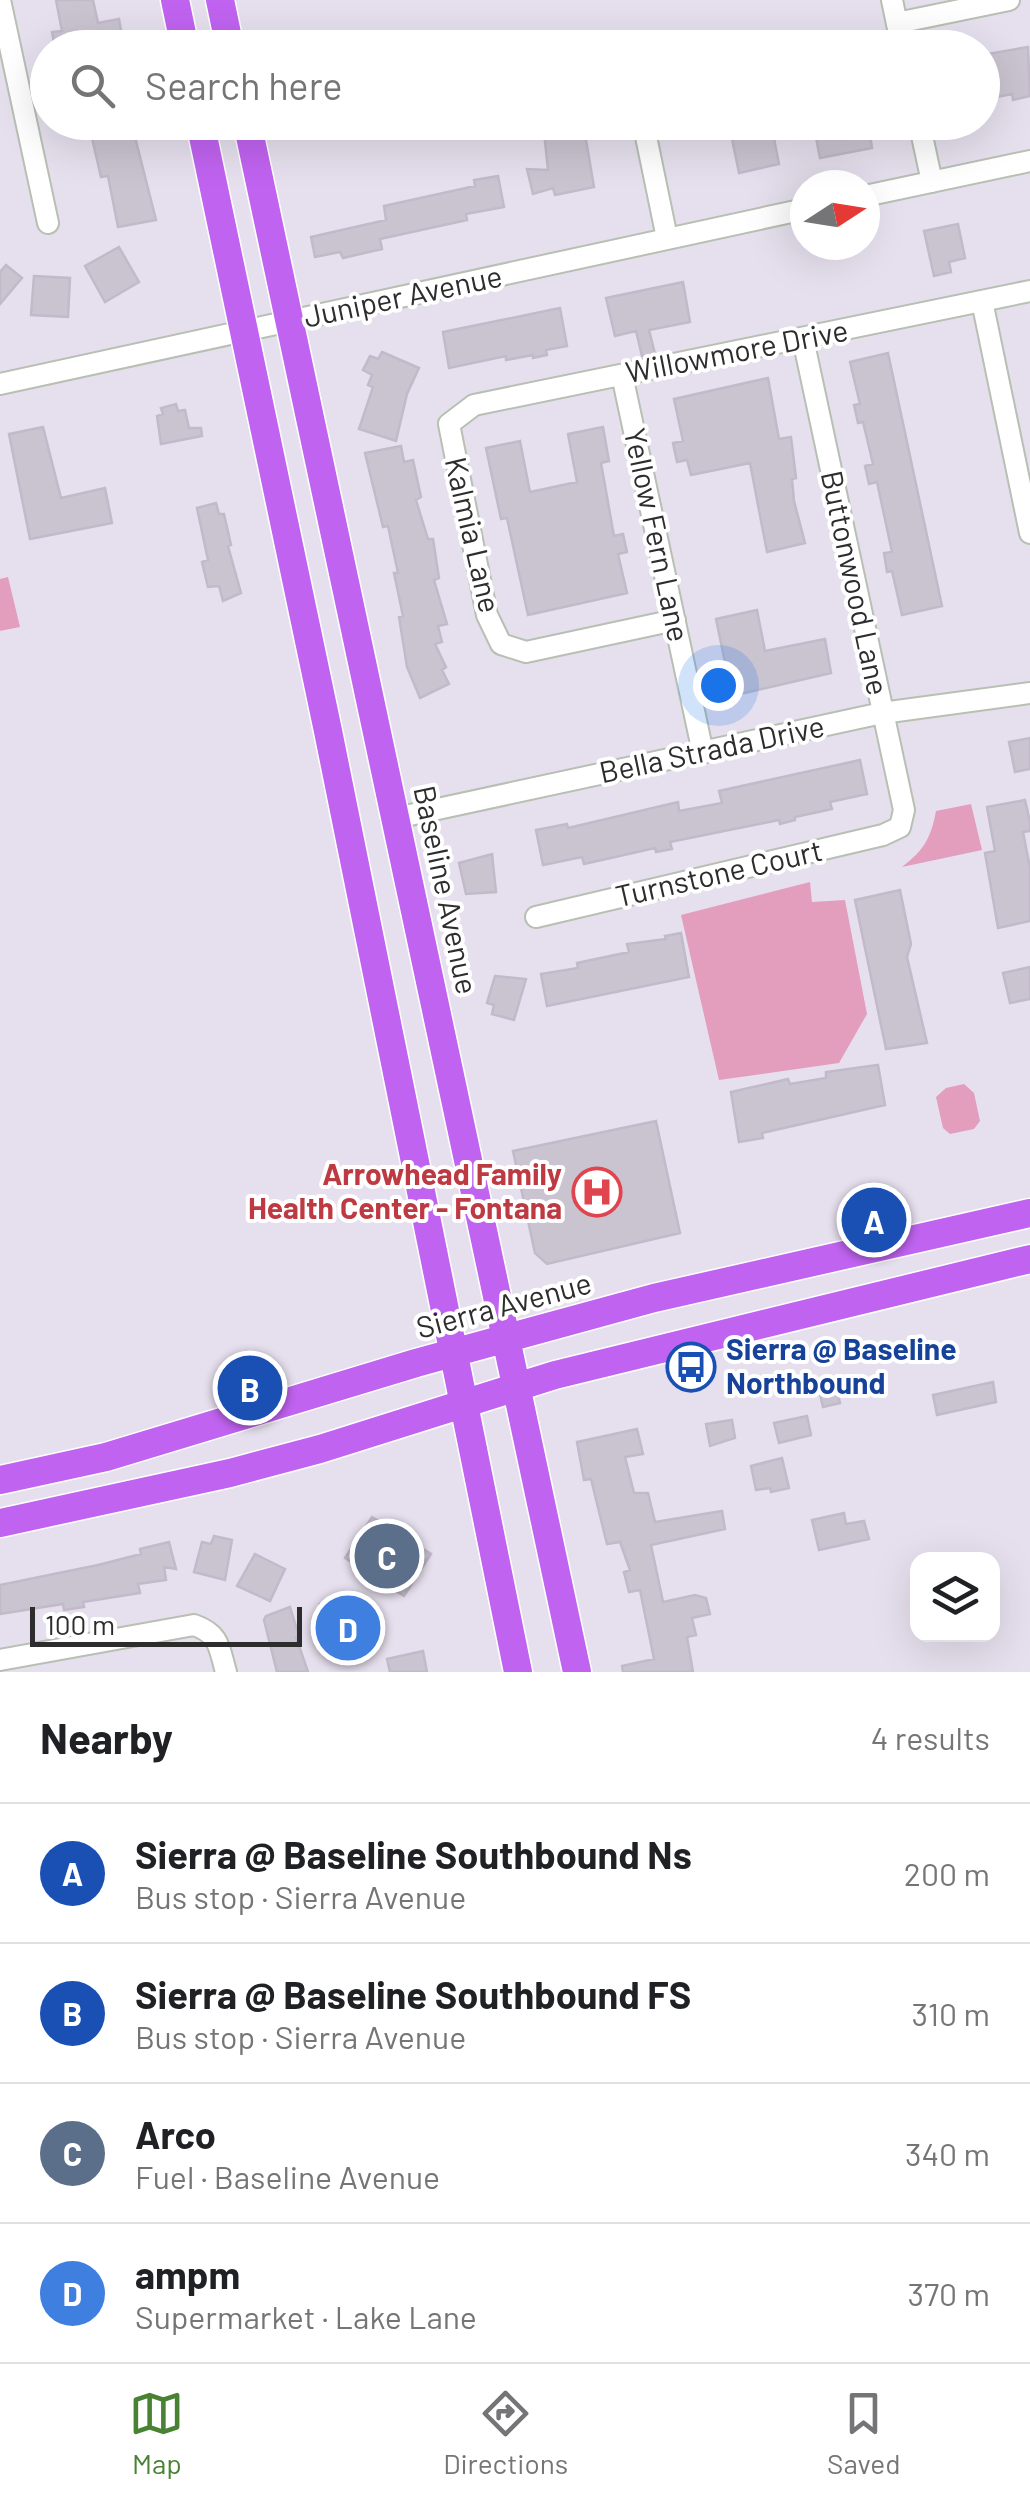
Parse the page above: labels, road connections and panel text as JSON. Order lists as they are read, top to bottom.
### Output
{
  "streets": {
    "main road": ["Baseline Avenue", "Sierra Avenue"],
    "street": [
      "Juniper Avenue",
      "Willowmore Drive",
      "Kalmia Lane",
      "Yellow Fern Lane",
      "Buttonwood Lane",
      "Bella Strada Drive",
      "Turnstone Court"
    ]
  },
  "crossings": [
    ["Juniper Avenue", "Baseline Avenue"],
    ["Willowmore Drive", "Kalmia Lane"],
    ["Willowmore Drive", "Yellow Fern Lane"],
    ["Willowmore Drive", "Buttonwood Lane"],
    ["Kalmia Lane", "Yellow Fern Lane"],
    ["Yellow Fern Lane", "Bella Strada Drive"],
    ["Buttonwood Lane", "Bella Strada Drive"],
    ["Buttonwood Lane", "Turnstone Court"],
    ["Bella Strada Drive", "Baseline Avenue"],
    ["Baseline Avenue", "Sierra Avenue"]
  ],
  "places": {
    "hospital": ["Arrowhead Family Health Center - Fontana"],
    "bus stop": ["Sierra @ Baseline Northbound"]
  },
  "scale_bar": "100 m",
  "north": "right",
  "page": {
    "search": "Search here",
    "pins": [
      "A",
      "B",
      "C",
      "D"
    ],
    "scale": "100 m",
    "heading": ["Nearby", "4 results"],
    "list": [
      {
        "mark": "A",
        "name": "Sierra @ Baseline Southbound Ns",
        "note": "Bus stop · Sierra Avenue",
        "value": "200 m"
      },
      {
        "mark": "B",
        "name": "Sierra @ Baseline Southbound FS",
        "note": "Bus stop · Sierra Avenue",
        "value": "310 m"
      },
      {
        "mark": "C",
        "name": "Arco",
        "note": "Fuel · Baseline Avenue",
        "value": "340 m"
      },
      {
        "mark": "D",
        "name": "ampm",
        "note": "Supermarket · Lake Lane",
        "value": "370 m"
      }
    ],
    "nav": ["Map", "Directions", "Saved"]
  }
}
